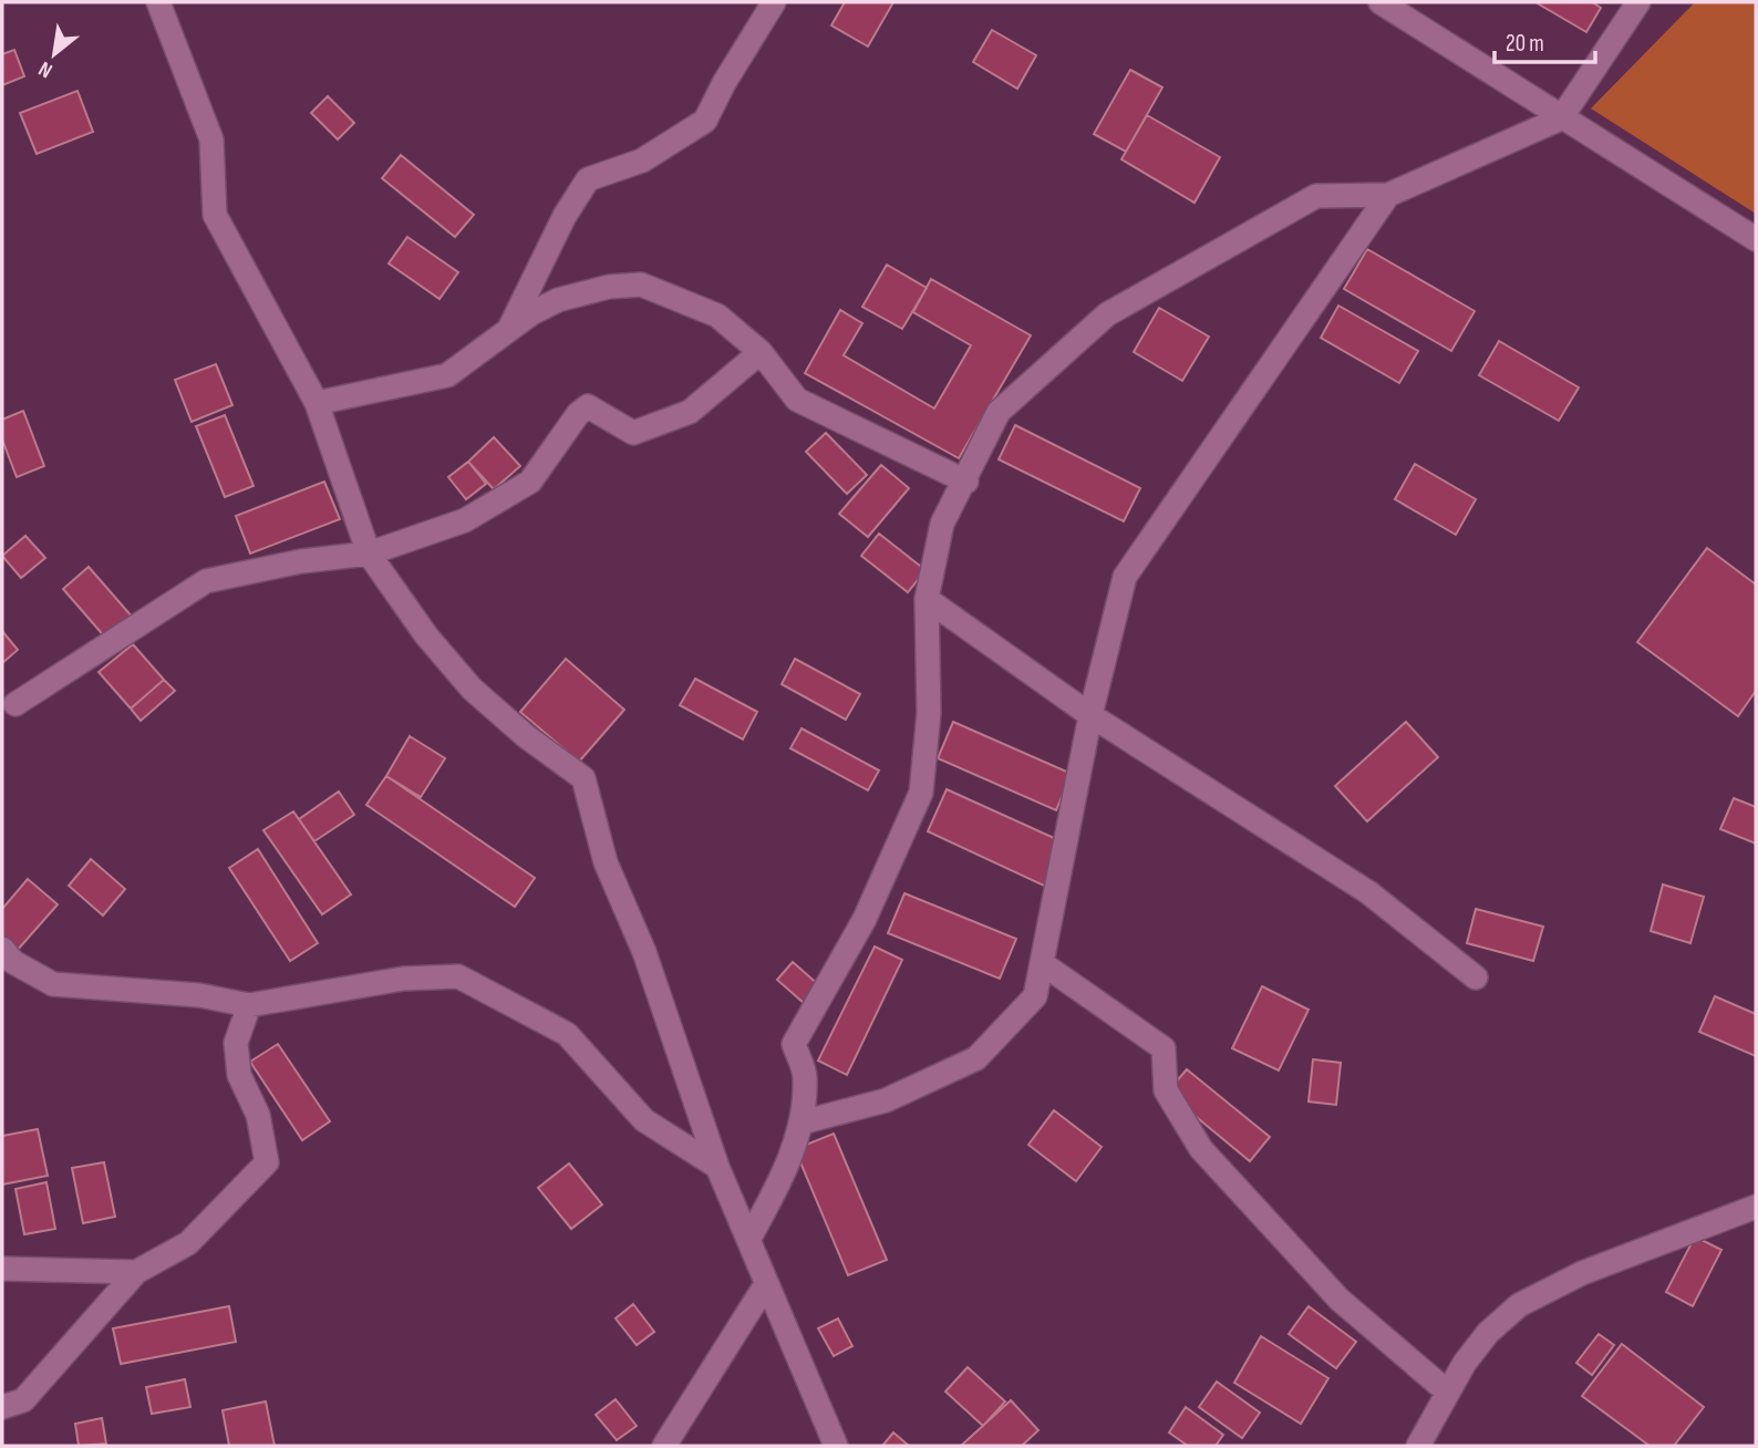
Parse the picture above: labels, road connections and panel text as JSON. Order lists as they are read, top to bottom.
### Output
{
  "scale_bar": "20 m",
  "north": "bottom left"
}
